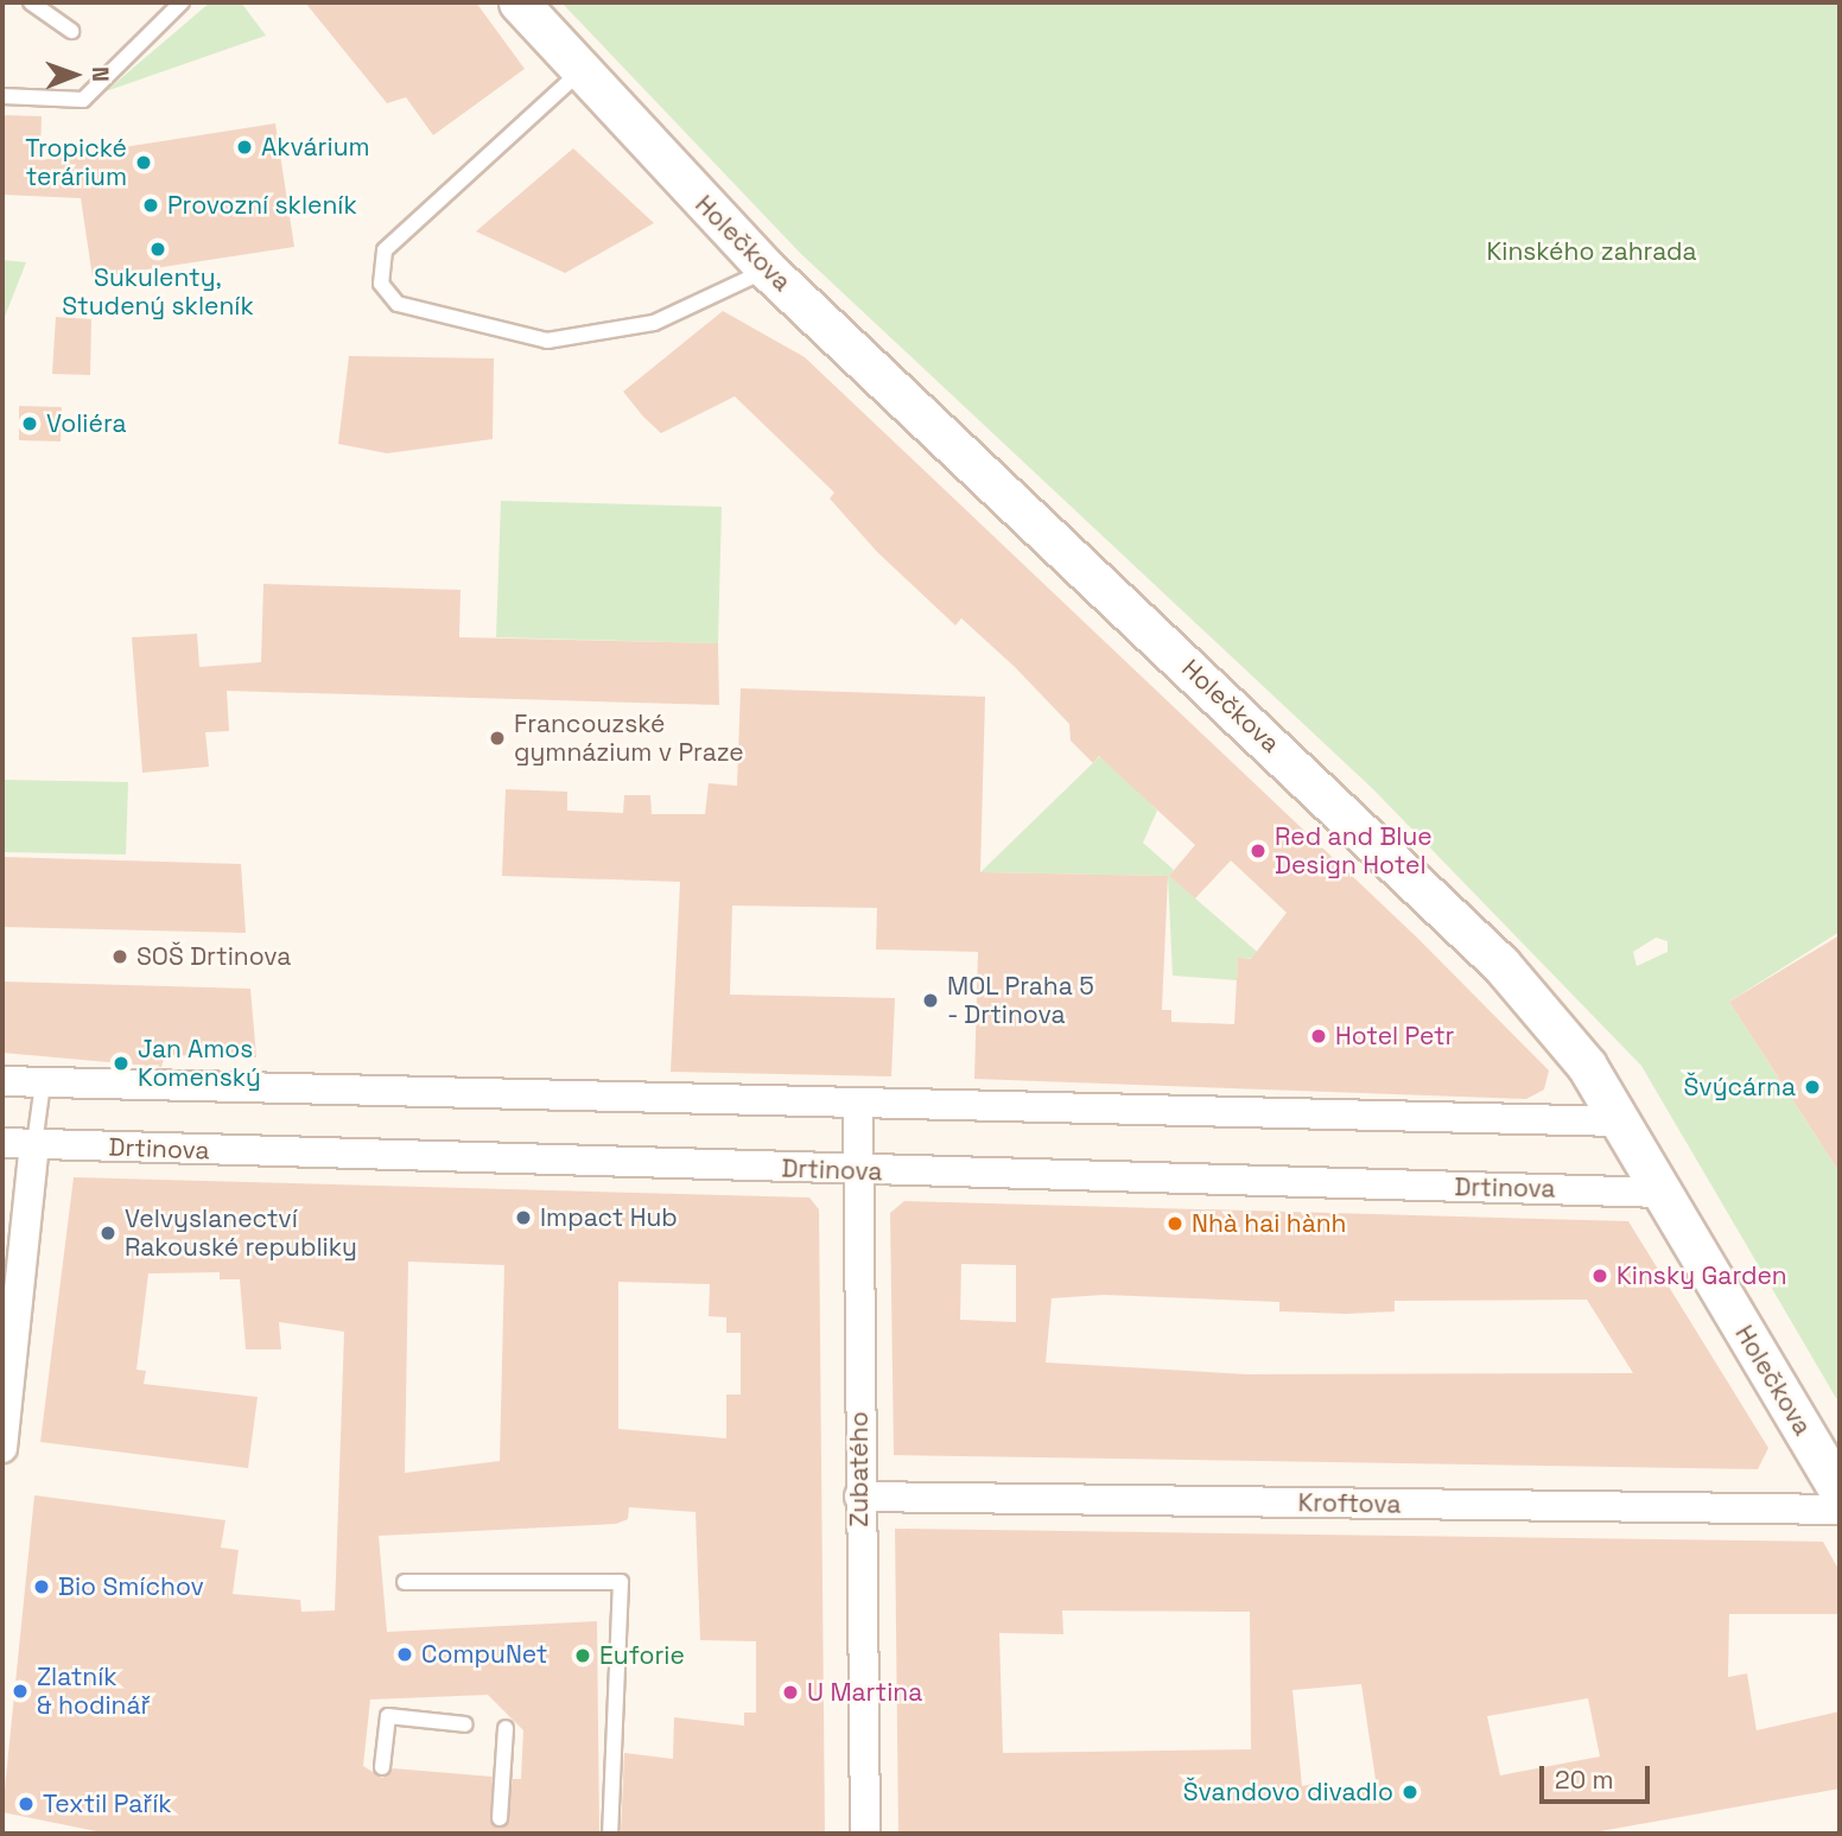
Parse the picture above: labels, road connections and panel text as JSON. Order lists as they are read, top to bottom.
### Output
{
  "streets": {
    "street": [
      "Holečkova",
      "Drtinova",
      "Zubatého",
      "Kroftova"
    ]
  },
  "crossings": [
    ["Holečkova", "Drtinova"],
    ["Drtinova", "Zubatého"],
    ["Zubatého", "Kroftova"]
  ],
  "parks": ["Kinského zahrada"],
  "places": [
    "Akvárium",
    "Tropické terárium",
    "Provozní skleník",
    "Sukulenty, Studený skleník",
    "Voliéra",
    "Francouzské gymnázium v Praze",
    "Red and Blue Design Hotel",
    "SOŠ Drtinova",
    "MOL Praha 5 - Drtinova",
    "Hotel Petr",
    "Jan Amos Komenský",
    "Švýcárna",
    "Impact Hub",
    "Nhà hai hành",
    "Velvyslanectví Rakouské republiky",
    "Kinsky Garden",
    "Bio Smíchov",
    "CompuNet",
    "Euforie",
    "Zlatník & hodinář",
    "U Martina",
    "Švandovo divadlo",
    "Textil Pařík"
  ],
  "scale_bar": "20 m",
  "north": "right"
}
